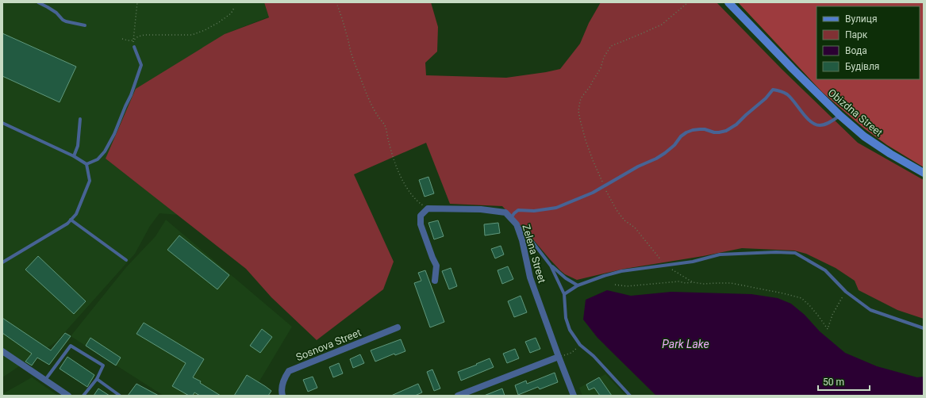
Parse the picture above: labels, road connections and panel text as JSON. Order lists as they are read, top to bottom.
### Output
{
  "streets": {
    "main road": ["Obizdna Street"],
    "street": ["Zelena Street", "Sosnova Street"]
  },
  "water": ["Park Lake"],
  "legend": [
    "Вулиця",
    "Парк",
    "Вода",
    "Будівля"
  ],
  "scale_bar": "50 m"
}
